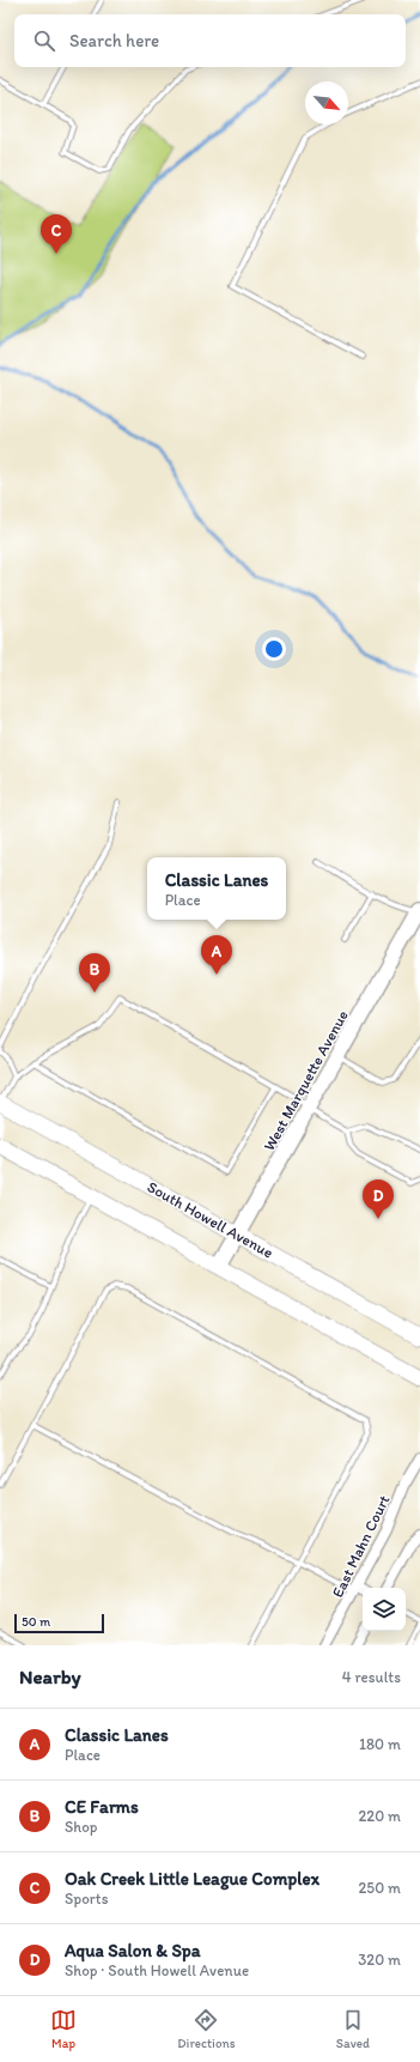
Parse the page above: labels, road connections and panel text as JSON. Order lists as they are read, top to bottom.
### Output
{
  "streets": {
    "main road": ["South Howell Avenue"],
    "street": ["West Marquette Avenue", "East Mahn Court"]
  },
  "crossings": [
    ["West Marquette Avenue", "South Howell Avenue"]
  ],
  "scale_bar": "50 m",
  "north": "bottom right",
  "page": {
    "search": "Search here",
    "pins": [
      "C",
      "A",
      "B",
      "D"
    ],
    "popup": ["Classic Lanes", "Place"],
    "scale": "50 m",
    "heading": ["Nearby", "4 results"],
    "list": [
      {
        "mark": "A",
        "name": "Classic Lanes",
        "note": "Place",
        "value": "180 m"
      },
      {
        "mark": "B",
        "name": "CE Farms",
        "note": "Shop",
        "value": "220 m"
      },
      {
        "mark": "C",
        "name": "Oak Creek Little League Complex",
        "note": "Sports",
        "value": "250 m"
      },
      {
        "mark": "D",
        "name": "Aqua Salon & Spa",
        "note": "Shop · South Howell Avenue",
        "value": "320 m"
      }
    ],
    "nav": ["Map", "Directions", "Saved"]
  }
}
